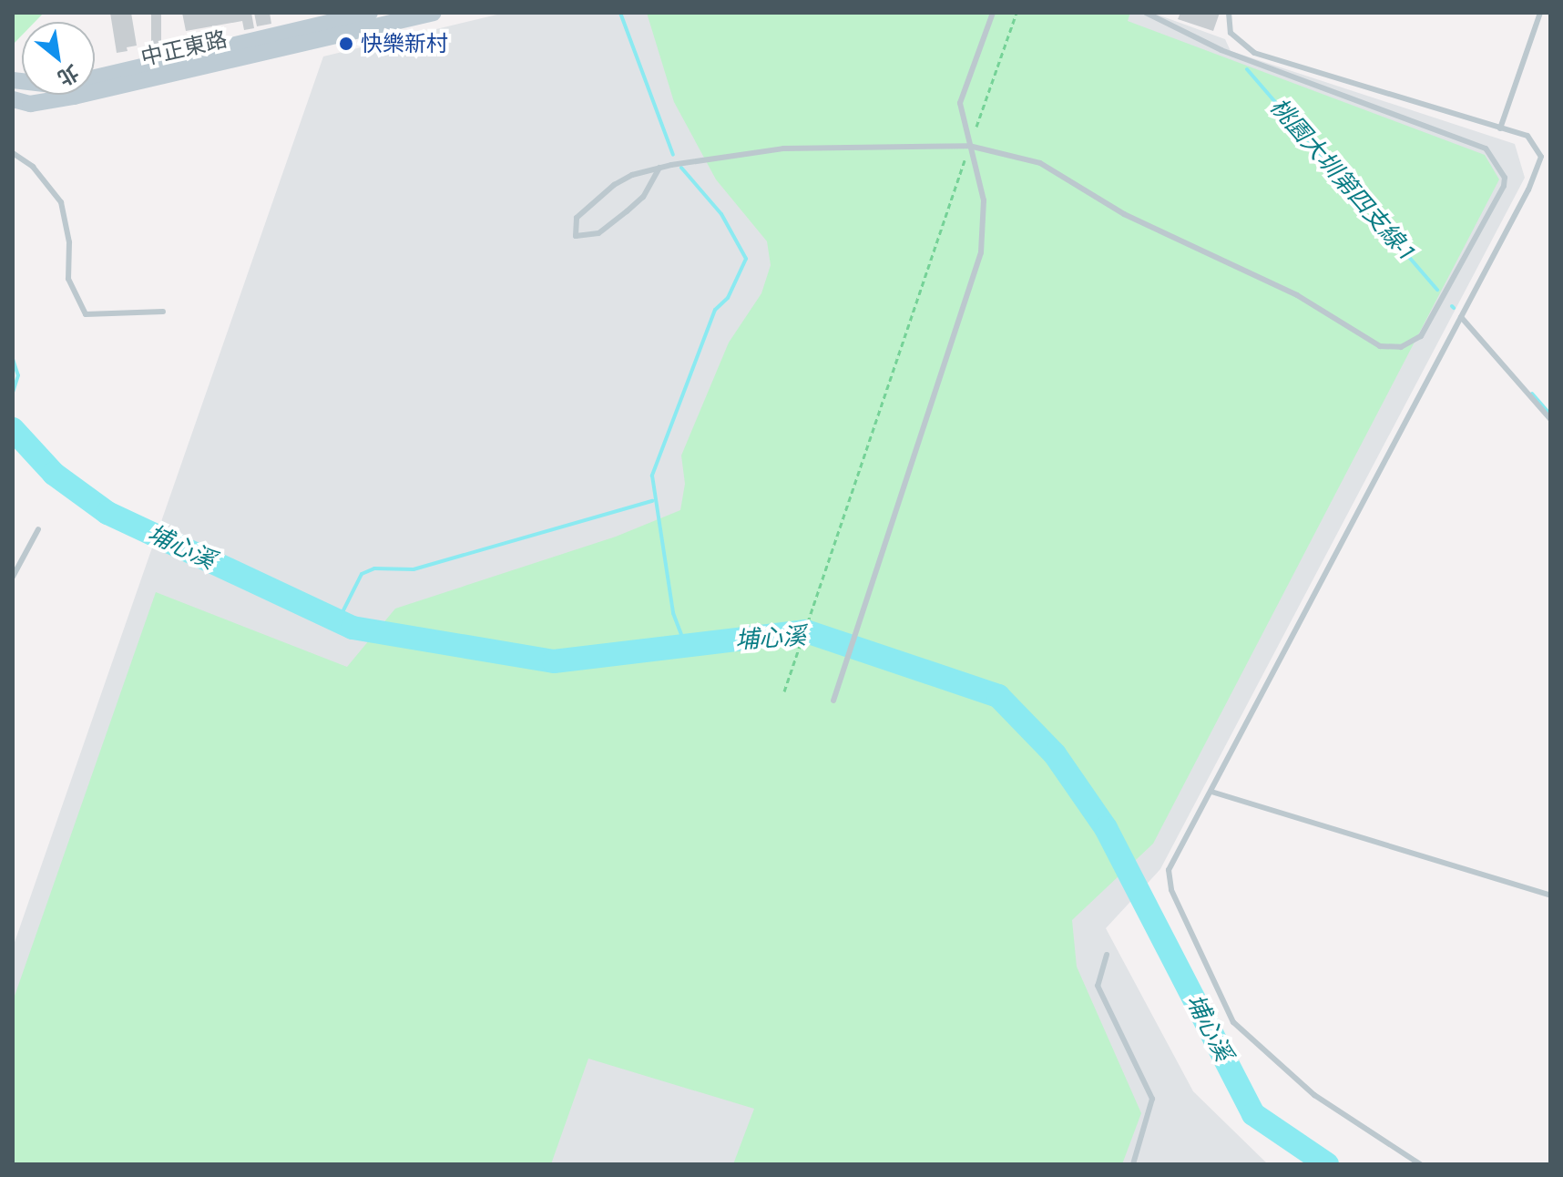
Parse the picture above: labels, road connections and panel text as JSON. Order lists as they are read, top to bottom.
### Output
{
  "streets": {
    "main road": ["中正東路"]
  },
  "water": ["桃園大圳第四支線-1", "埔心溪"],
  "places": ["快樂新村"],
  "north": "bottom right"
}
